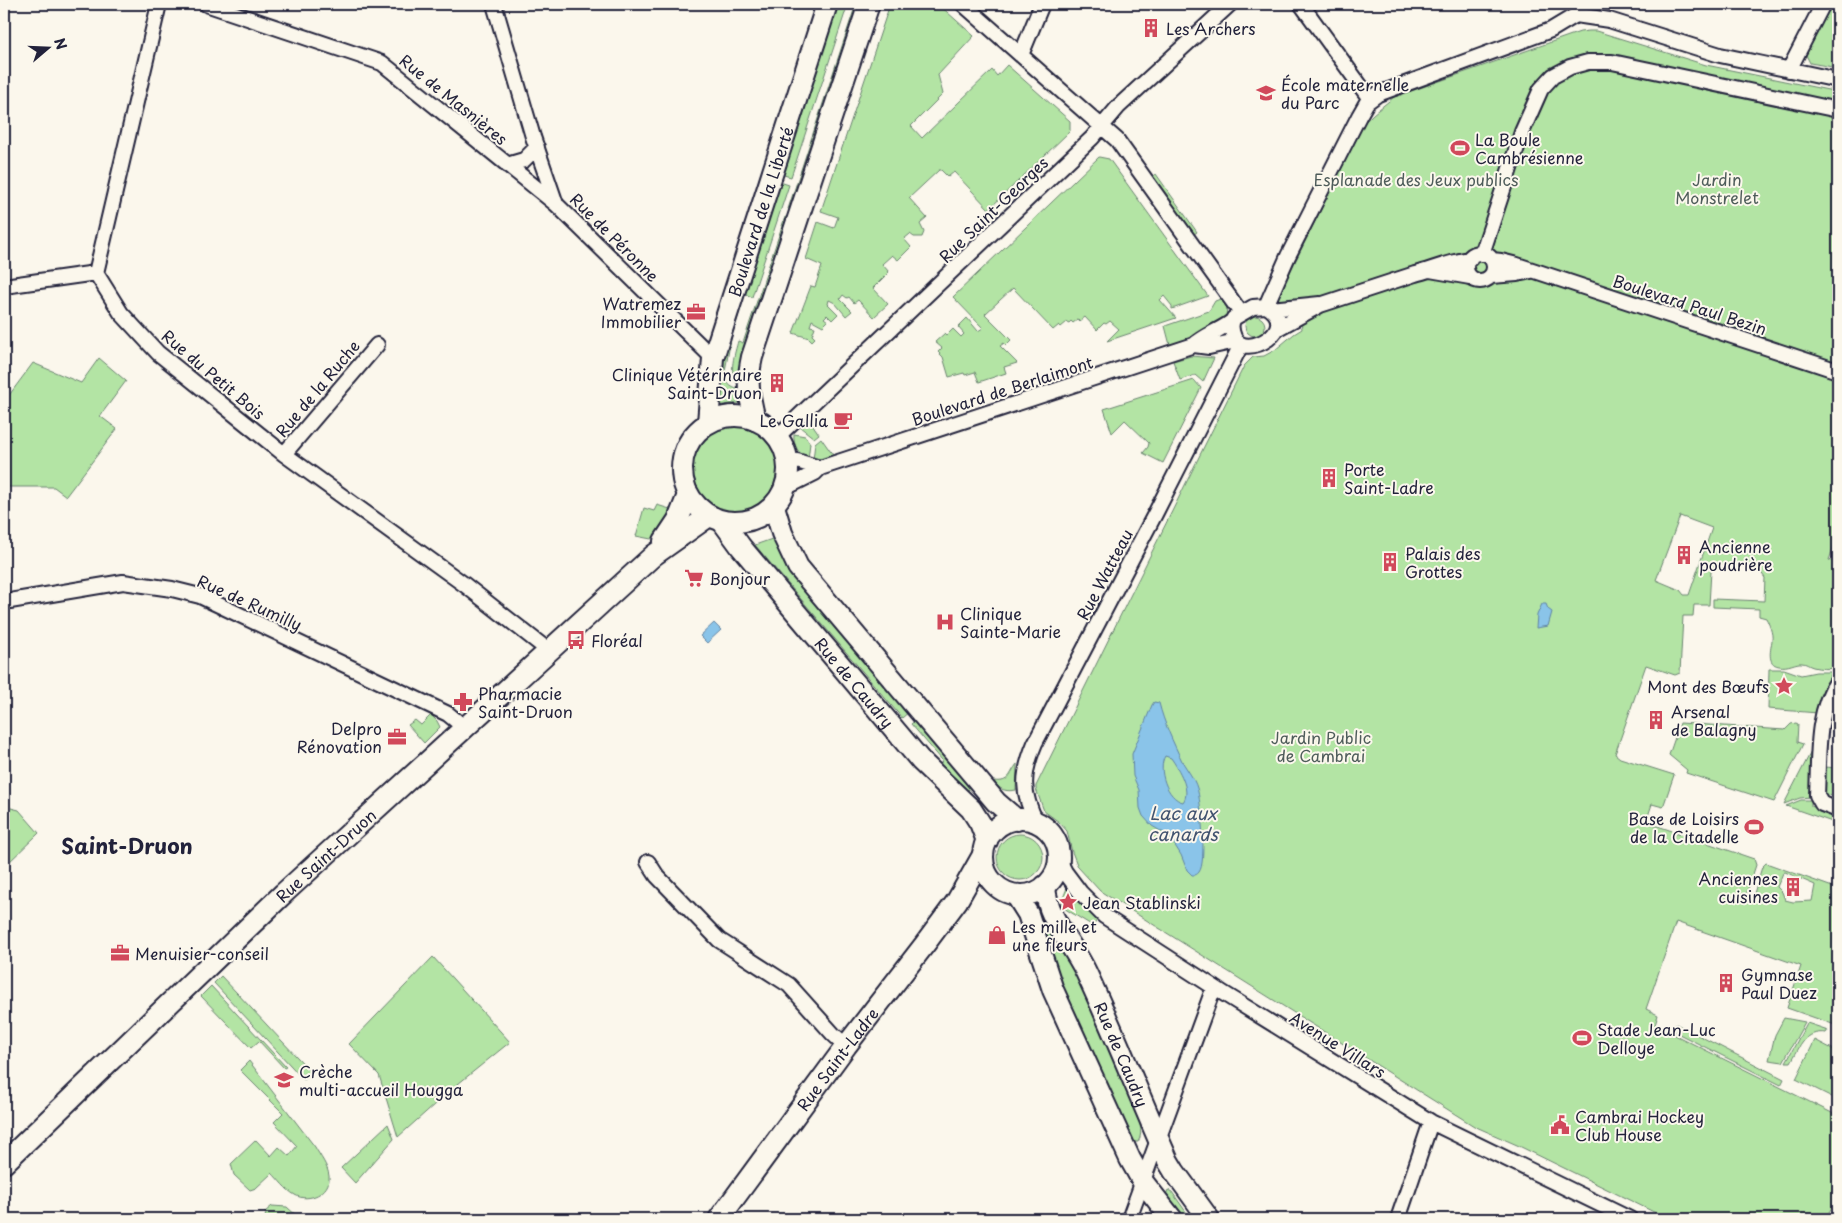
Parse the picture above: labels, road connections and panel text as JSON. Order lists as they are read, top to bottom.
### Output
{
  "streets": {
    "main road": [
      "Boulevard de la Liberté",
      "Rue de Caudry",
      "Rue Saint-Druon",
      "Rue Saint-Ladre"
    ],
    "street": [
      "Rue de Masnières",
      "Rue Saint-Georges",
      "Rue de Péronne",
      "Boulevard Paul Bezin",
      "Rue du Petit Bois",
      "Rue de la Ruche",
      "Boulevard de Berlaimont",
      "Rue Watteau",
      "Rue de Rumilly",
      "Avenue Villars"
    ]
  },
  "crossings": [
    ["Rue de Masnières", "Rue de Péronne"],
    ["Rue Saint-Georges", "Boulevard de la Liberté"],
    ["Rue Saint-Georges", "Boulevard de Berlaimont"],
    ["Rue Saint-Georges", "Rue de Caudry"],
    ["Rue Saint-Georges", "Rue Saint-Druon"],
    ["Boulevard de la Liberté", "Rue de Péronne"],
    ["Boulevard de la Liberté", "Boulevard de Berlaimont"],
    ["Boulevard de la Liberté", "Rue de Caudry"],
    ["Boulevard de la Liberté", "Rue Saint-Druon"],
    ["Boulevard Paul Bezin", "Boulevard de Berlaimont"],
    ["Boulevard Paul Bezin", "Rue Watteau"],
    ["Rue du Petit Bois", "Rue de la Ruche"],
    ["Rue du Petit Bois", "Rue Saint-Druon"],
    ["Boulevard de Berlaimont", "Rue Watteau"],
    ["Boulevard de Berlaimont", "Rue de Caudry"],
    ["Boulevard de Berlaimont", "Rue Saint-Druon"],
    ["Rue Watteau", "Rue de Caudry"],
    ["Rue Watteau", "Avenue Villars"],
    ["Rue Watteau", "Rue Saint-Ladre"],
    ["Rue de Rumilly", "Rue Saint-Druon"],
    ["Rue de Caudry", "Rue Saint-Druon"],
    ["Rue de Caudry", "Avenue Villars"],
    ["Rue de Caudry", "Rue Saint-Ladre"],
    ["Avenue Villars", "Rue Saint-Ladre"]
  ],
  "districts": ["Saint-Druon"],
  "water": ["Lac aux canards"],
  "parks": ["Esplanade des Jeux publics", "Jardin Monstrelet", "Jardin Public de Cambrai"],
  "places": {
    "building": [
      "Les Archers",
      "Clinique Vétérinaire Saint-Druon",
      "Porte Saint-Ladre",
      "Ancienne poudrière",
      "Palais des Grottes",
      "Arsenal de Balagny",
      "Anciennes cuisines",
      "Gymnase Paul Duez"
    ],
    "school or university": ["École maternelle du Parc", "Crèche multi-accueil Hougga"],
    "sports": ["La Boule Cambrésienne", "Base de Loisirs de la Citadelle", "Stade Jean-Luc Delloye"],
    "office": ["Watremez Immobilier", "Delpro Rénovation", "Menuisier-conseil"],
    "cafe": ["Le Gallia"],
    "supermarket": ["Bonjour"],
    "hospital": ["Clinique Sainte-Marie"],
    "bus stop": ["Floréal"],
    "place": ["Mont des Bœufs", "Jean Stablinski"],
    "pharmacy": ["Pharmacie Saint-Druon"],
    "shop": ["Les mille et une fleurs"],
    "public building": ["Cambrai Hockey Club House"]
  },
  "north": "right"
}
